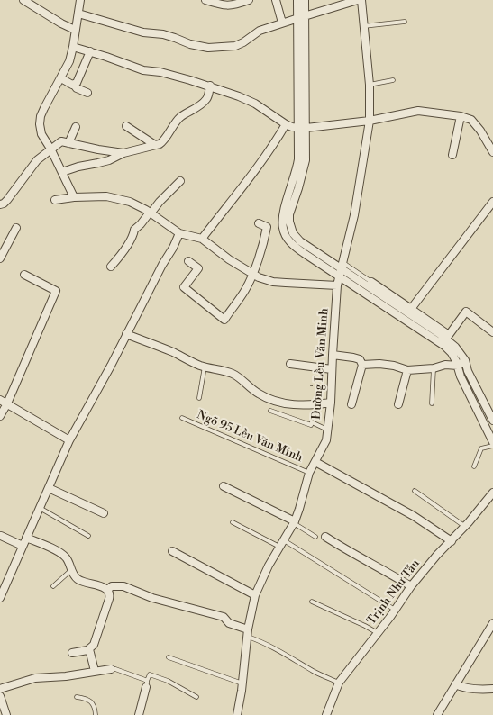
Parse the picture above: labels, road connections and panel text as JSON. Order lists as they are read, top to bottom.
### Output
{
  "streets": {
    "street": ["Đường Lều Văn Minh", "Trịnh Như Tấu"],
    "lane": ["Ngõ 95 Lều Văn Minh"]
  },
  "crossings": [
    ["Đường Lều Văn Minh", "Ngõ 95 Lều Văn Minh"]
  ]
}
